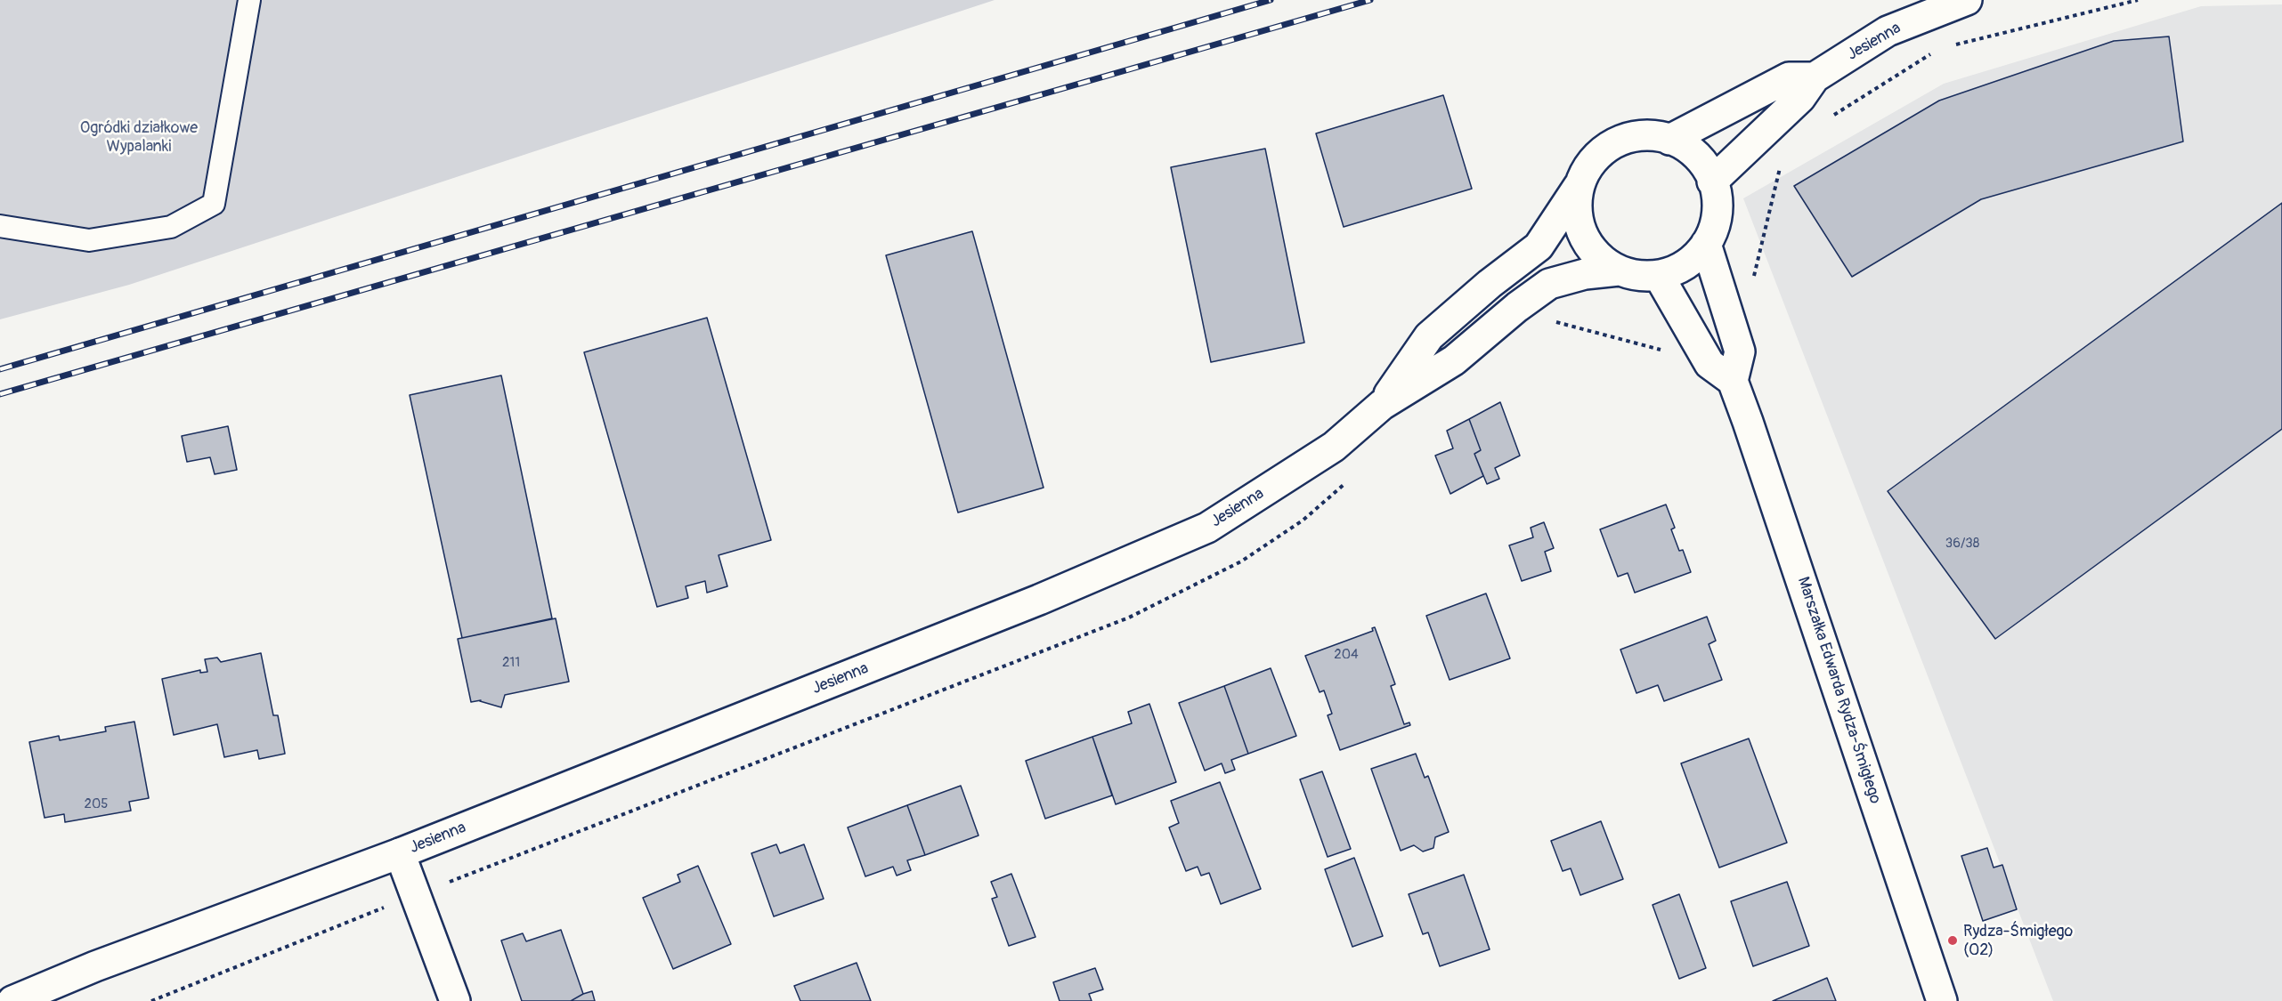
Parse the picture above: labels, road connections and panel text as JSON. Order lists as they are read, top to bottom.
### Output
{
  "streets": {
    "street": ["Jesienna", "Marszałka Edwarda Rydza-Śmigłego"]
  },
  "parks": ["Ogródki działkowe Wypalanki"],
  "places": ["Rydza-Śmigłego (02)"],
  "house_numbers": [
    "36/38",
    "204",
    "211",
    "205"
  ]
}
